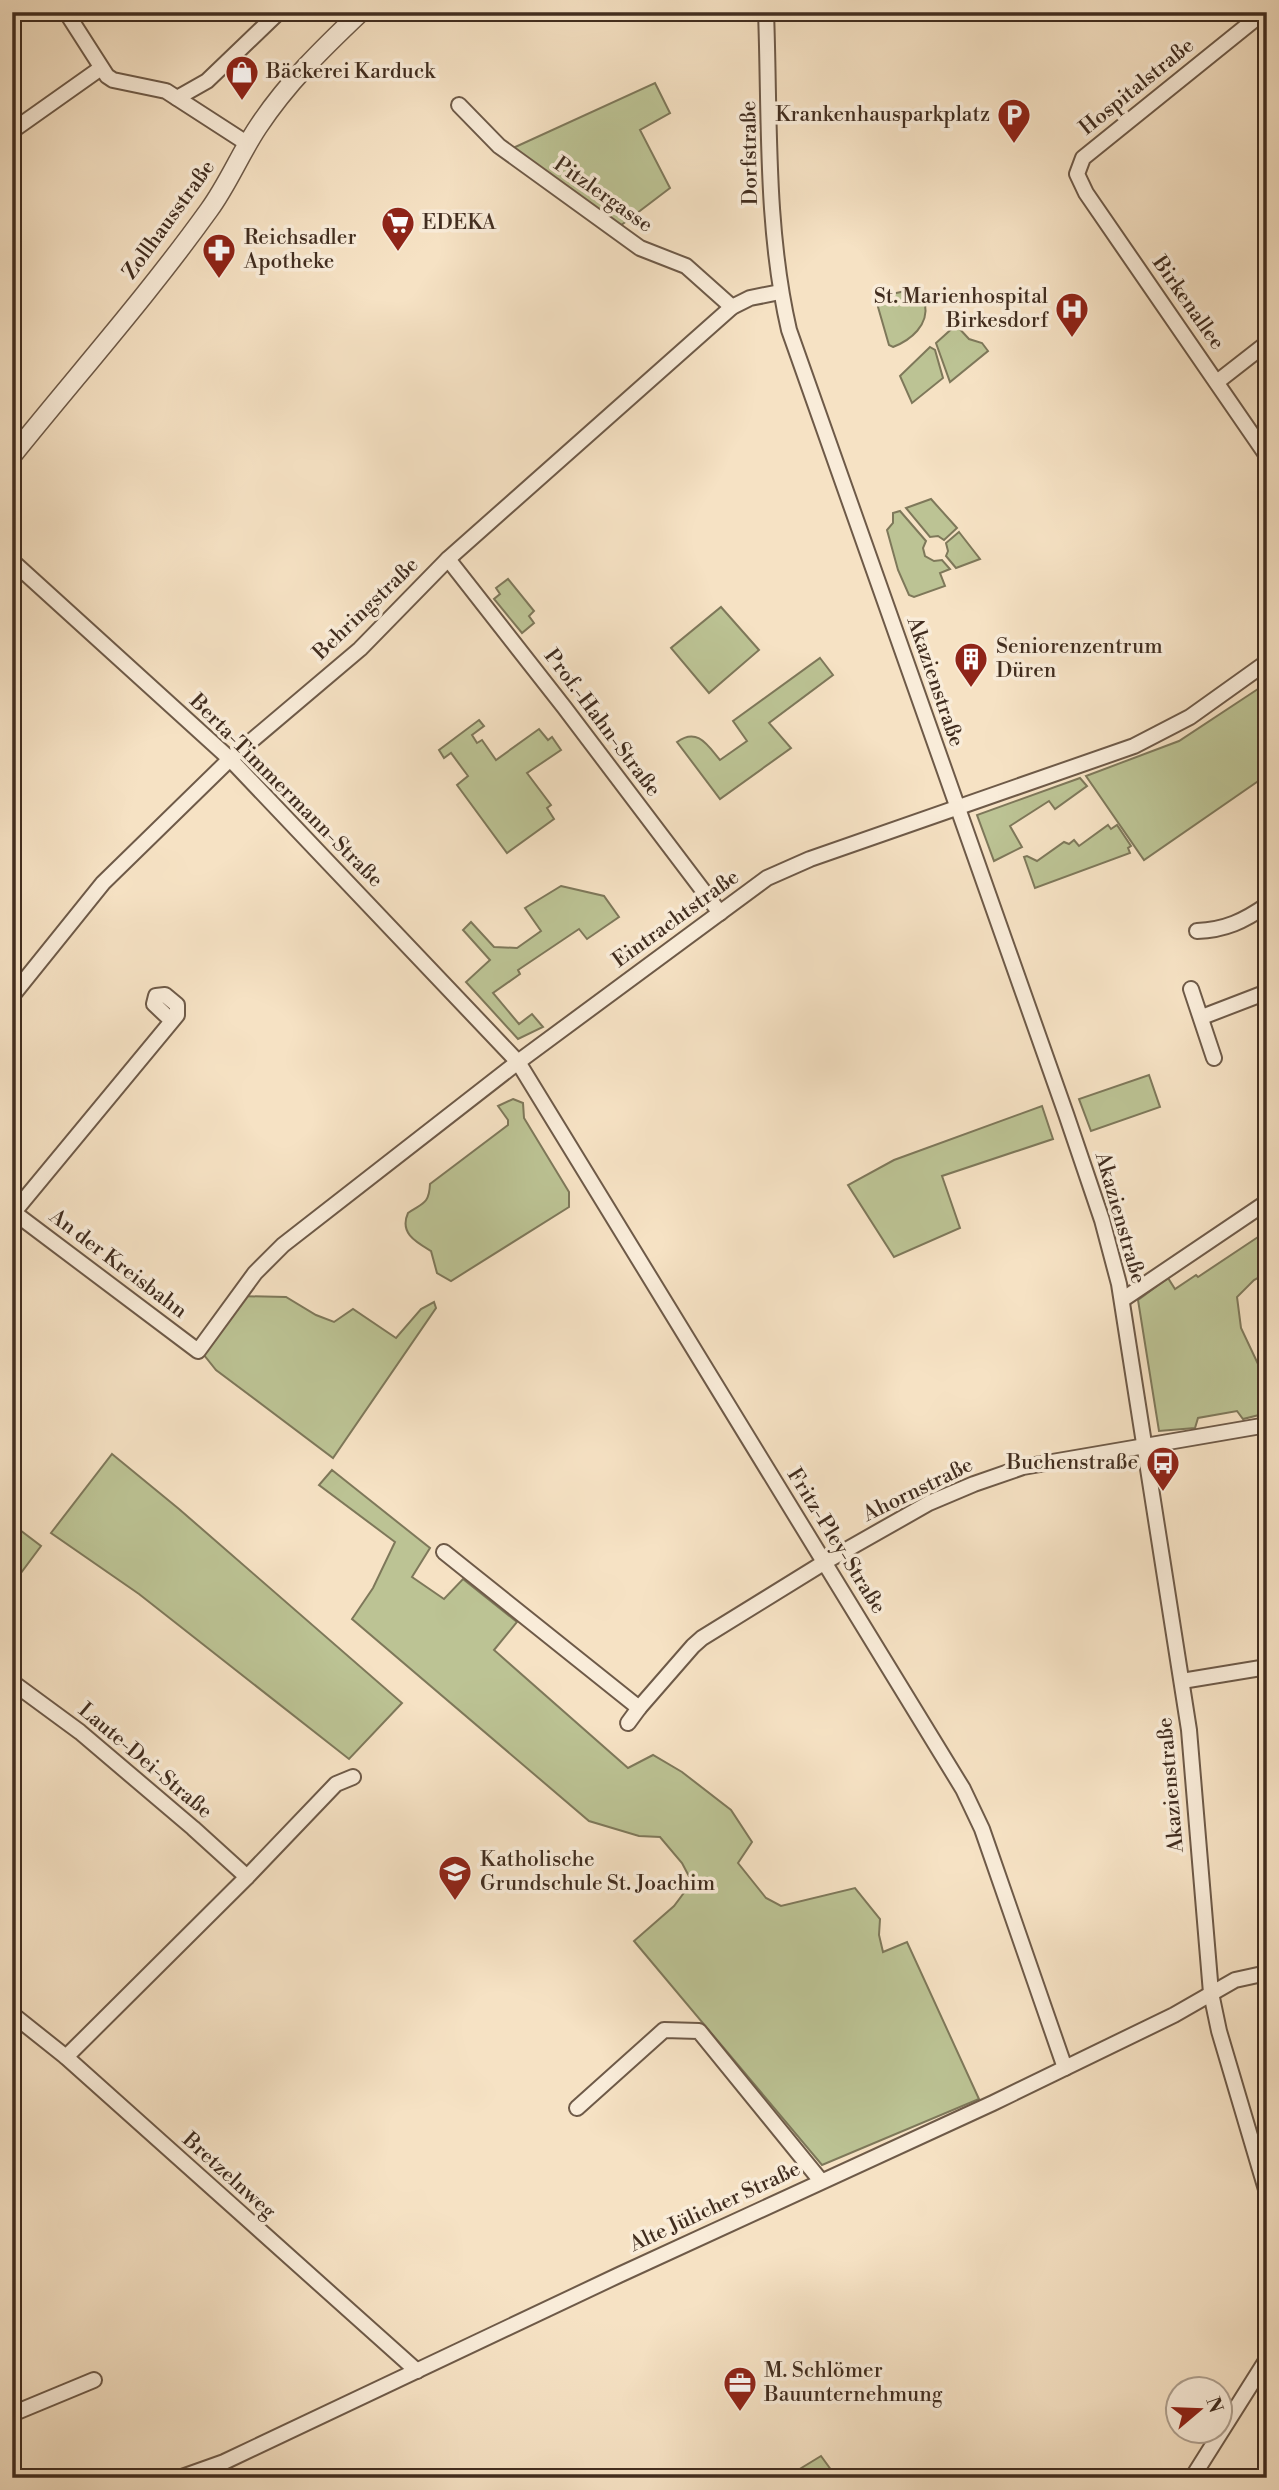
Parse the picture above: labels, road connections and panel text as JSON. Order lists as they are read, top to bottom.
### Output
{
  "streets": {
    "street": [
      "Hospitalstraße",
      "Dorfstraße",
      "Pitzlergasse",
      "Zollhausstraße",
      "Birkenallee",
      "Behringstraße",
      "Akazienstraße",
      "Prof.-Hahn-Straße",
      "Berta-Timmermann-Straße",
      "Eintrachtstraße",
      "An der Kreisbahn",
      "Ahornstraße",
      "Fritz-Pley-Straße",
      "Laute-Dei-Straße",
      "Bretzelnweg",
      "Alte Jülicher Straße"
    ]
  },
  "crossings": [
    ["Hospitalstraße", "Birkenallee"],
    ["Dorfstraße", "Behringstraße"],
    ["Dorfstraße", "Akazienstraße"],
    ["Pitzlergasse", "Behringstraße"],
    ["Behringstraße", "Akazienstraße"],
    ["Behringstraße", "Prof.-Hahn-Straße"],
    ["Behringstraße", "Berta-Timmermann-Straße"],
    ["Akazienstraße", "Eintrachtstraße"],
    ["Akazienstraße", "Ahornstraße"],
    ["Akazienstraße", "Alte Jülicher Straße"],
    ["Prof.-Hahn-Straße", "Eintrachtstraße"],
    ["Berta-Timmermann-Straße", "Eintrachtstraße"],
    ["Berta-Timmermann-Straße", "Fritz-Pley-Straße"],
    ["Eintrachtstraße", "An der Kreisbahn"],
    ["Eintrachtstraße", "Fritz-Pley-Straße"],
    ["Ahornstraße", "Fritz-Pley-Straße"],
    ["Fritz-Pley-Straße", "Alte Jülicher Straße"],
    ["Bretzelnweg", "Alte Jülicher Straße"]
  ],
  "places": {
    "shop": ["Bäckerei Karduck"],
    "parking": ["Krankenhausparkplatz"],
    "supermarket": ["EDEKA"],
    "pharmacy": ["Reichsadler Apotheke"],
    "hospital": ["St. Marienhospital Birkesdorf"],
    "building": ["Seniorenzentrum Düren"],
    "bus stop": ["Buchenstraße"],
    "school or university": ["Katholische Grundschule St. Joachim"],
    "office": ["M. Schlömer Bauunternehmung"]
  },
  "north": "right"
}
